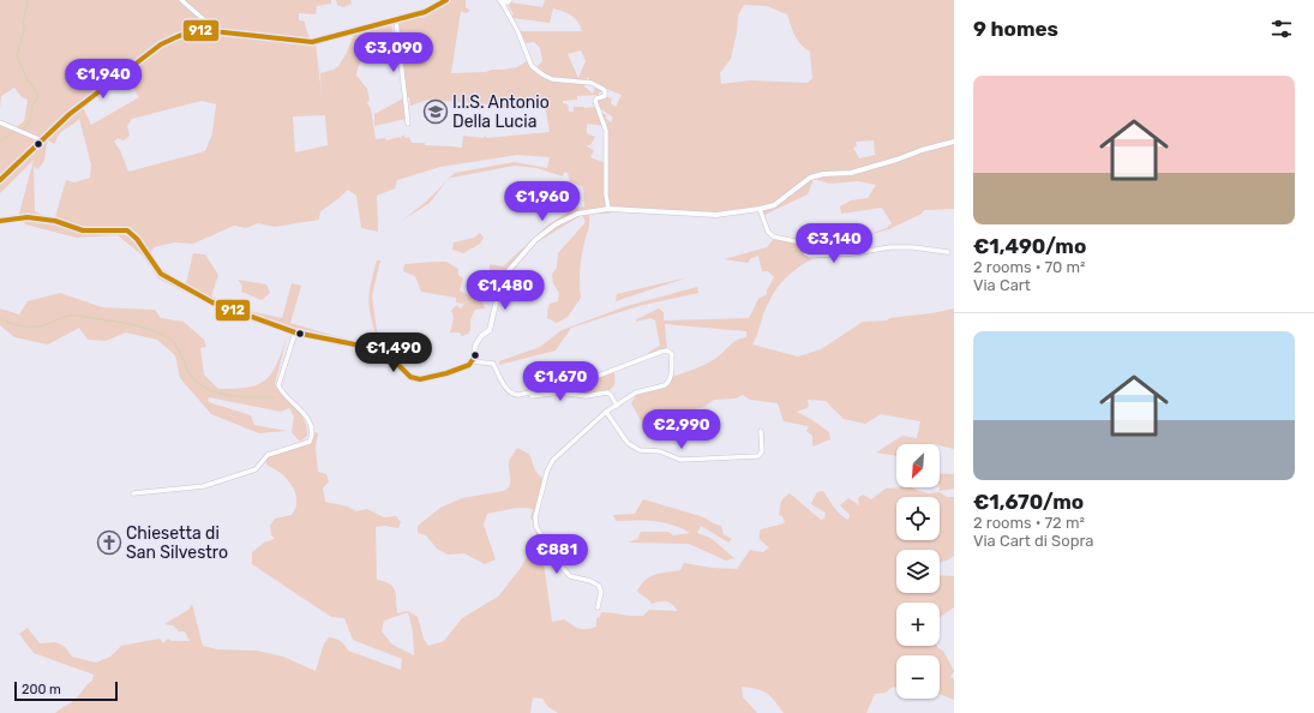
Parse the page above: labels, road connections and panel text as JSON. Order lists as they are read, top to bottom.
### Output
{
  "places": {
    "school or university": ["I.I.S. Antonio Della Lucia"],
    "church": ["Chiesetta di San Silvestro"]
  },
  "lines": ["transit line 912"],
  "scale_bar": "200 m",
  "north": "bottom left",
  "page": {
    "heading": "9 homes",
    "price": [
      "€3,090",
      "€1,940",
      "€1,960",
      "€3,140",
      "€1,480",
      "€1,490",
      "€1,670",
      "€2,990",
      "€881"
    ],
    "list": [
      {
        "name": "€1,490/mo",
        "note": "2 rooms · 70 m² · Via Cart"
      },
      {
        "name": "€1,670/mo",
        "note": "2 rooms · 72 m² · Via Cart di Sopra"
      }
    ],
    "map_buttons": ["+", "−"],
    "scale": "200 m"
  }
}
